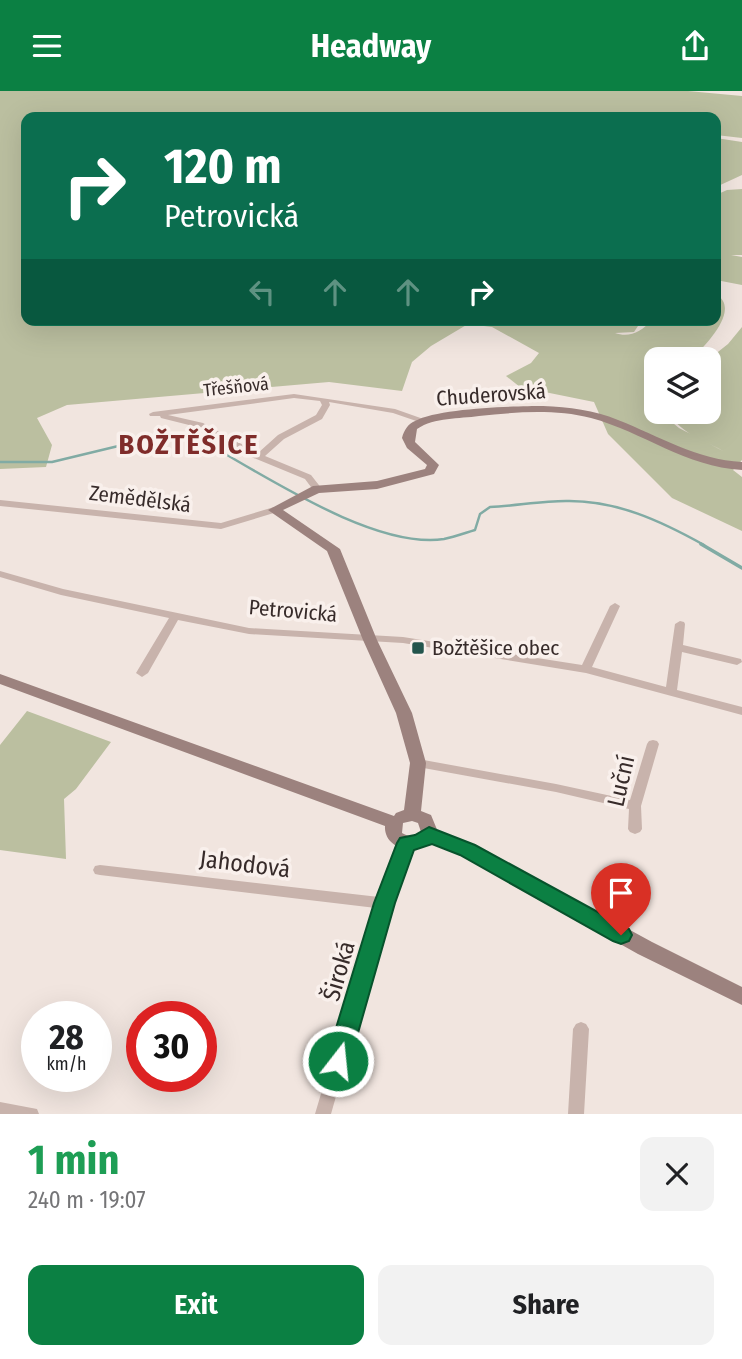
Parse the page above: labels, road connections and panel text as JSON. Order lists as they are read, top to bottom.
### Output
{
  "streets": {
    "street": [
      "Třešňová",
      "Chuderovská",
      "Zemědělská",
      "Petrovická",
      "Luční",
      "Jahodová",
      "Široká"
    ]
  },
  "crossings": [
    ["Třešňová", "Chuderovská"],
    ["Chuderovská", "Zemědělská"],
    ["Jahodová", "Široká"]
  ],
  "districts": ["BOŽTĚŠICE"],
  "places": {
    "transit": ["Božtěšice obec"]
  },
  "page": {
    "header": "Headway",
    "turn": ["120 m", "Petrovická"],
    "speed": "28 km/h",
    "limit": "30",
    "heading": ["1 min", "240 m · 19:07"],
    "buttons": ["Exit", "Share"]
  }
}
